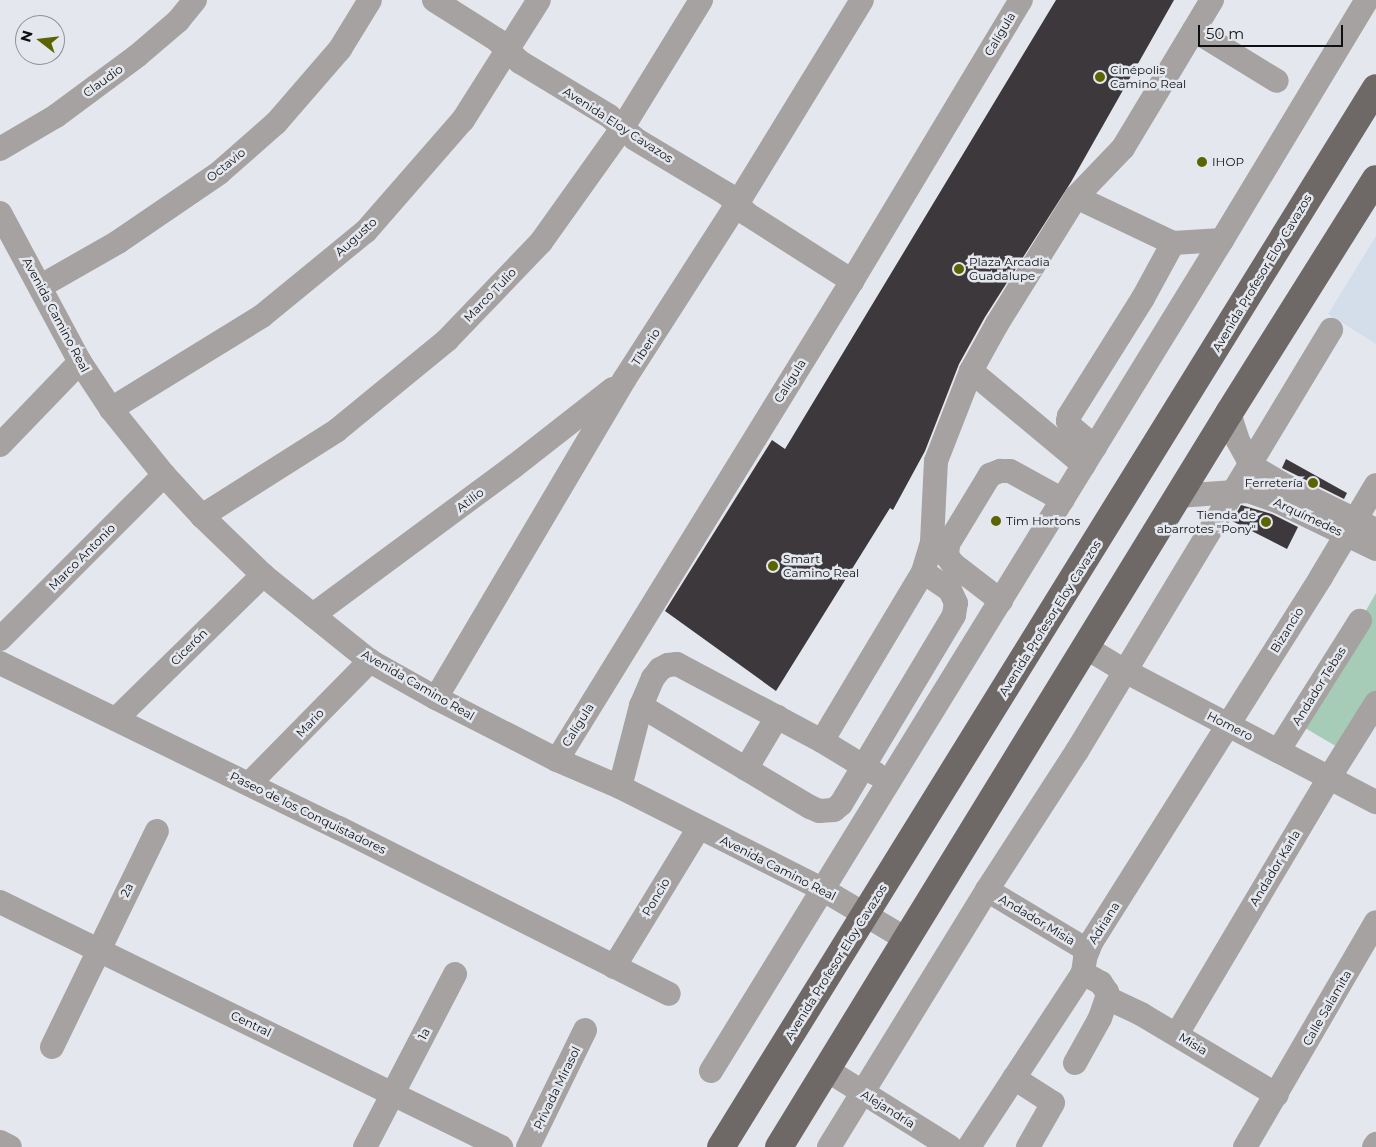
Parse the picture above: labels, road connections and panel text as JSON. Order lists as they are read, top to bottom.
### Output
{
  "streets": {
    "main road": ["Avenida Profesor Eloy Cavazos"],
    "street": [
      "Calígula",
      "Claudio",
      "Avenida Eloy Cavazos",
      "Octavio",
      "Augusto",
      "Marco Tulio",
      "Avenida Camino Real",
      "Tiberio",
      "Atilio",
      "Arquímedes",
      "Marco Antonio",
      "Bizancio",
      "Cicerón",
      "Andador Tebas",
      "Mario",
      "Homero",
      "Paseo de los Conquistadores",
      "Andador Karla",
      "2a",
      "Poncio",
      "Andador Misia",
      "Adriana",
      "Calle Salamita",
      "Central",
      "1a",
      "Misia",
      "Privada Mirasol",
      "Alejandría"
    ]
  },
  "crossings": [
    ["Calígula", "Avenida Eloy Cavazos"],
    ["Calígula", "Avenida Camino Real"],
    ["Avenida Eloy Cavazos", "Augusto"],
    ["Avenida Eloy Cavazos", "Marco Tulio"],
    ["Avenida Eloy Cavazos", "Tiberio"],
    ["Octavio", "Avenida Camino Real"],
    ["Augusto", "Avenida Camino Real"],
    ["Avenida Profesor Eloy Cavazos", "Avenida Camino Real"],
    ["Marco Tulio", "Avenida Camino Real"],
    ["Avenida Camino Real", "Tiberio"],
    ["Avenida Camino Real", "Atilio"],
    ["Avenida Camino Real", "Marco Antonio"],
    ["Avenida Camino Real", "Cicerón"],
    ["Avenida Camino Real", "Mario"],
    ["Avenida Camino Real", "Poncio"],
    ["Tiberio", "Atilio"],
    ["Arquímedes", "Bizancio"],
    ["Bizancio", "Homero"],
    ["Bizancio", "Adriana"],
    ["Cicerón", "Paseo de los Conquistadores"],
    ["Andador Tebas", "Homero"],
    ["Mario", "Paseo de los Conquistadores"],
    ["Homero", "Andador Karla"],
    ["Homero", "Adriana"],
    ["Paseo de los Conquistadores", "Poncio"],
    ["Andador Karla", "Misia"],
    ["2a", "Central"],
    ["Andador Misia", "Adriana"],
    ["Calle Salamita", "Misia"],
    ["Central", "1a"]
  ],
  "places": [
    "Cinépolis Camino Real",
    "IHOP",
    "Plaza Arcadia Guadalupe",
    "Ferretería",
    "Tim Hortons",
    "Tienda de abarrotes \"Pony\"",
    "Smart Camino Real"
  ],
  "scale_bar": "50 m",
  "north": "left"
}
